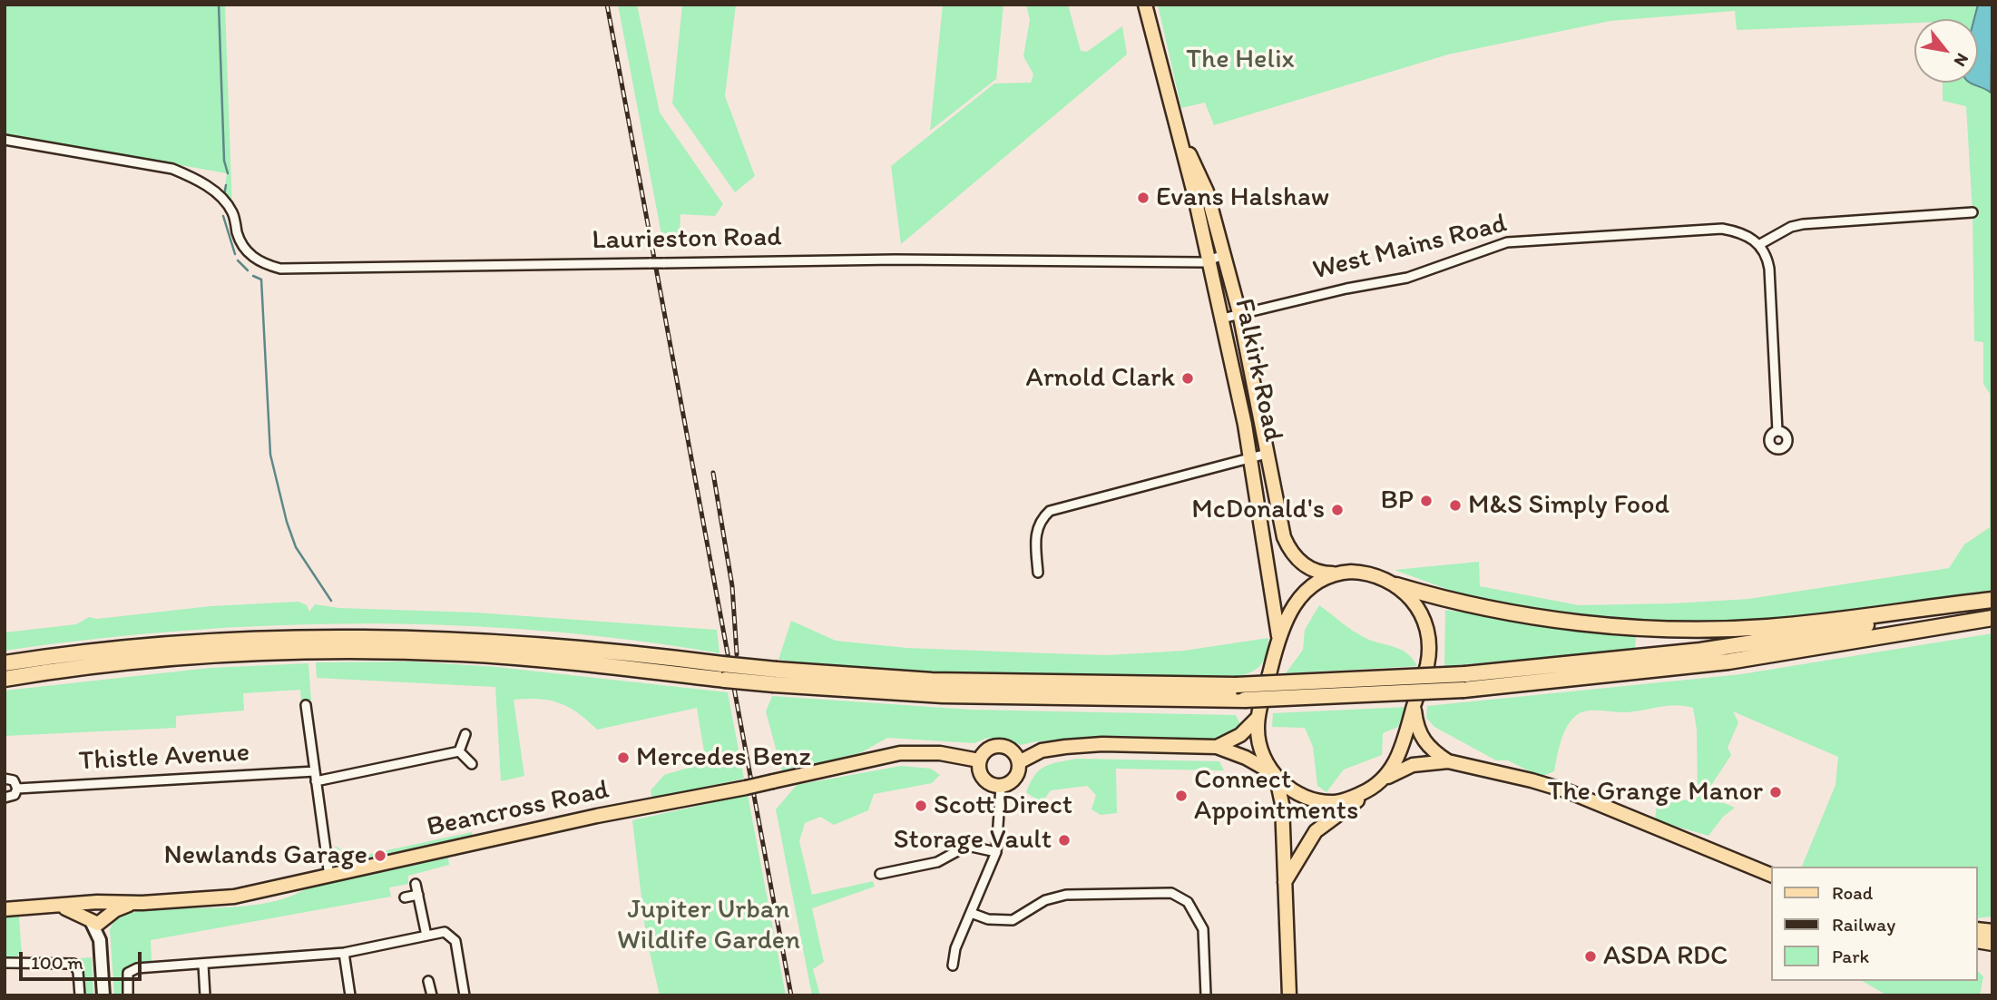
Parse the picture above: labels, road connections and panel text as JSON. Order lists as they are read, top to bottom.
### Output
{
  "streets": {
    "main road": ["Falkirk Road", "Beancross Road"],
    "street": ["Laurieston Road", "West Mains Road", "Thistle Avenue"]
  },
  "crossings": [
    ["Laurieston Road", "Falkirk Road"],
    ["West Mains Road", "Falkirk Road"]
  ],
  "parks": ["The Helix", "Jupiter Urban Wildlife Garden"],
  "places": [
    "Evans Halshaw",
    "Arnold Clark",
    "BP",
    "M&S Simply Food",
    "McDonald's",
    "Mercedes Benz",
    "The Grange Manor",
    "Connect Appointments",
    "Scott Direct",
    "Storage Vault",
    "Newlands Garage",
    "ASDA RDC"
  ],
  "legend": ["Road", "Railway", "Park"],
  "scale_bar": "100 m",
  "north": "bottom right"
}
